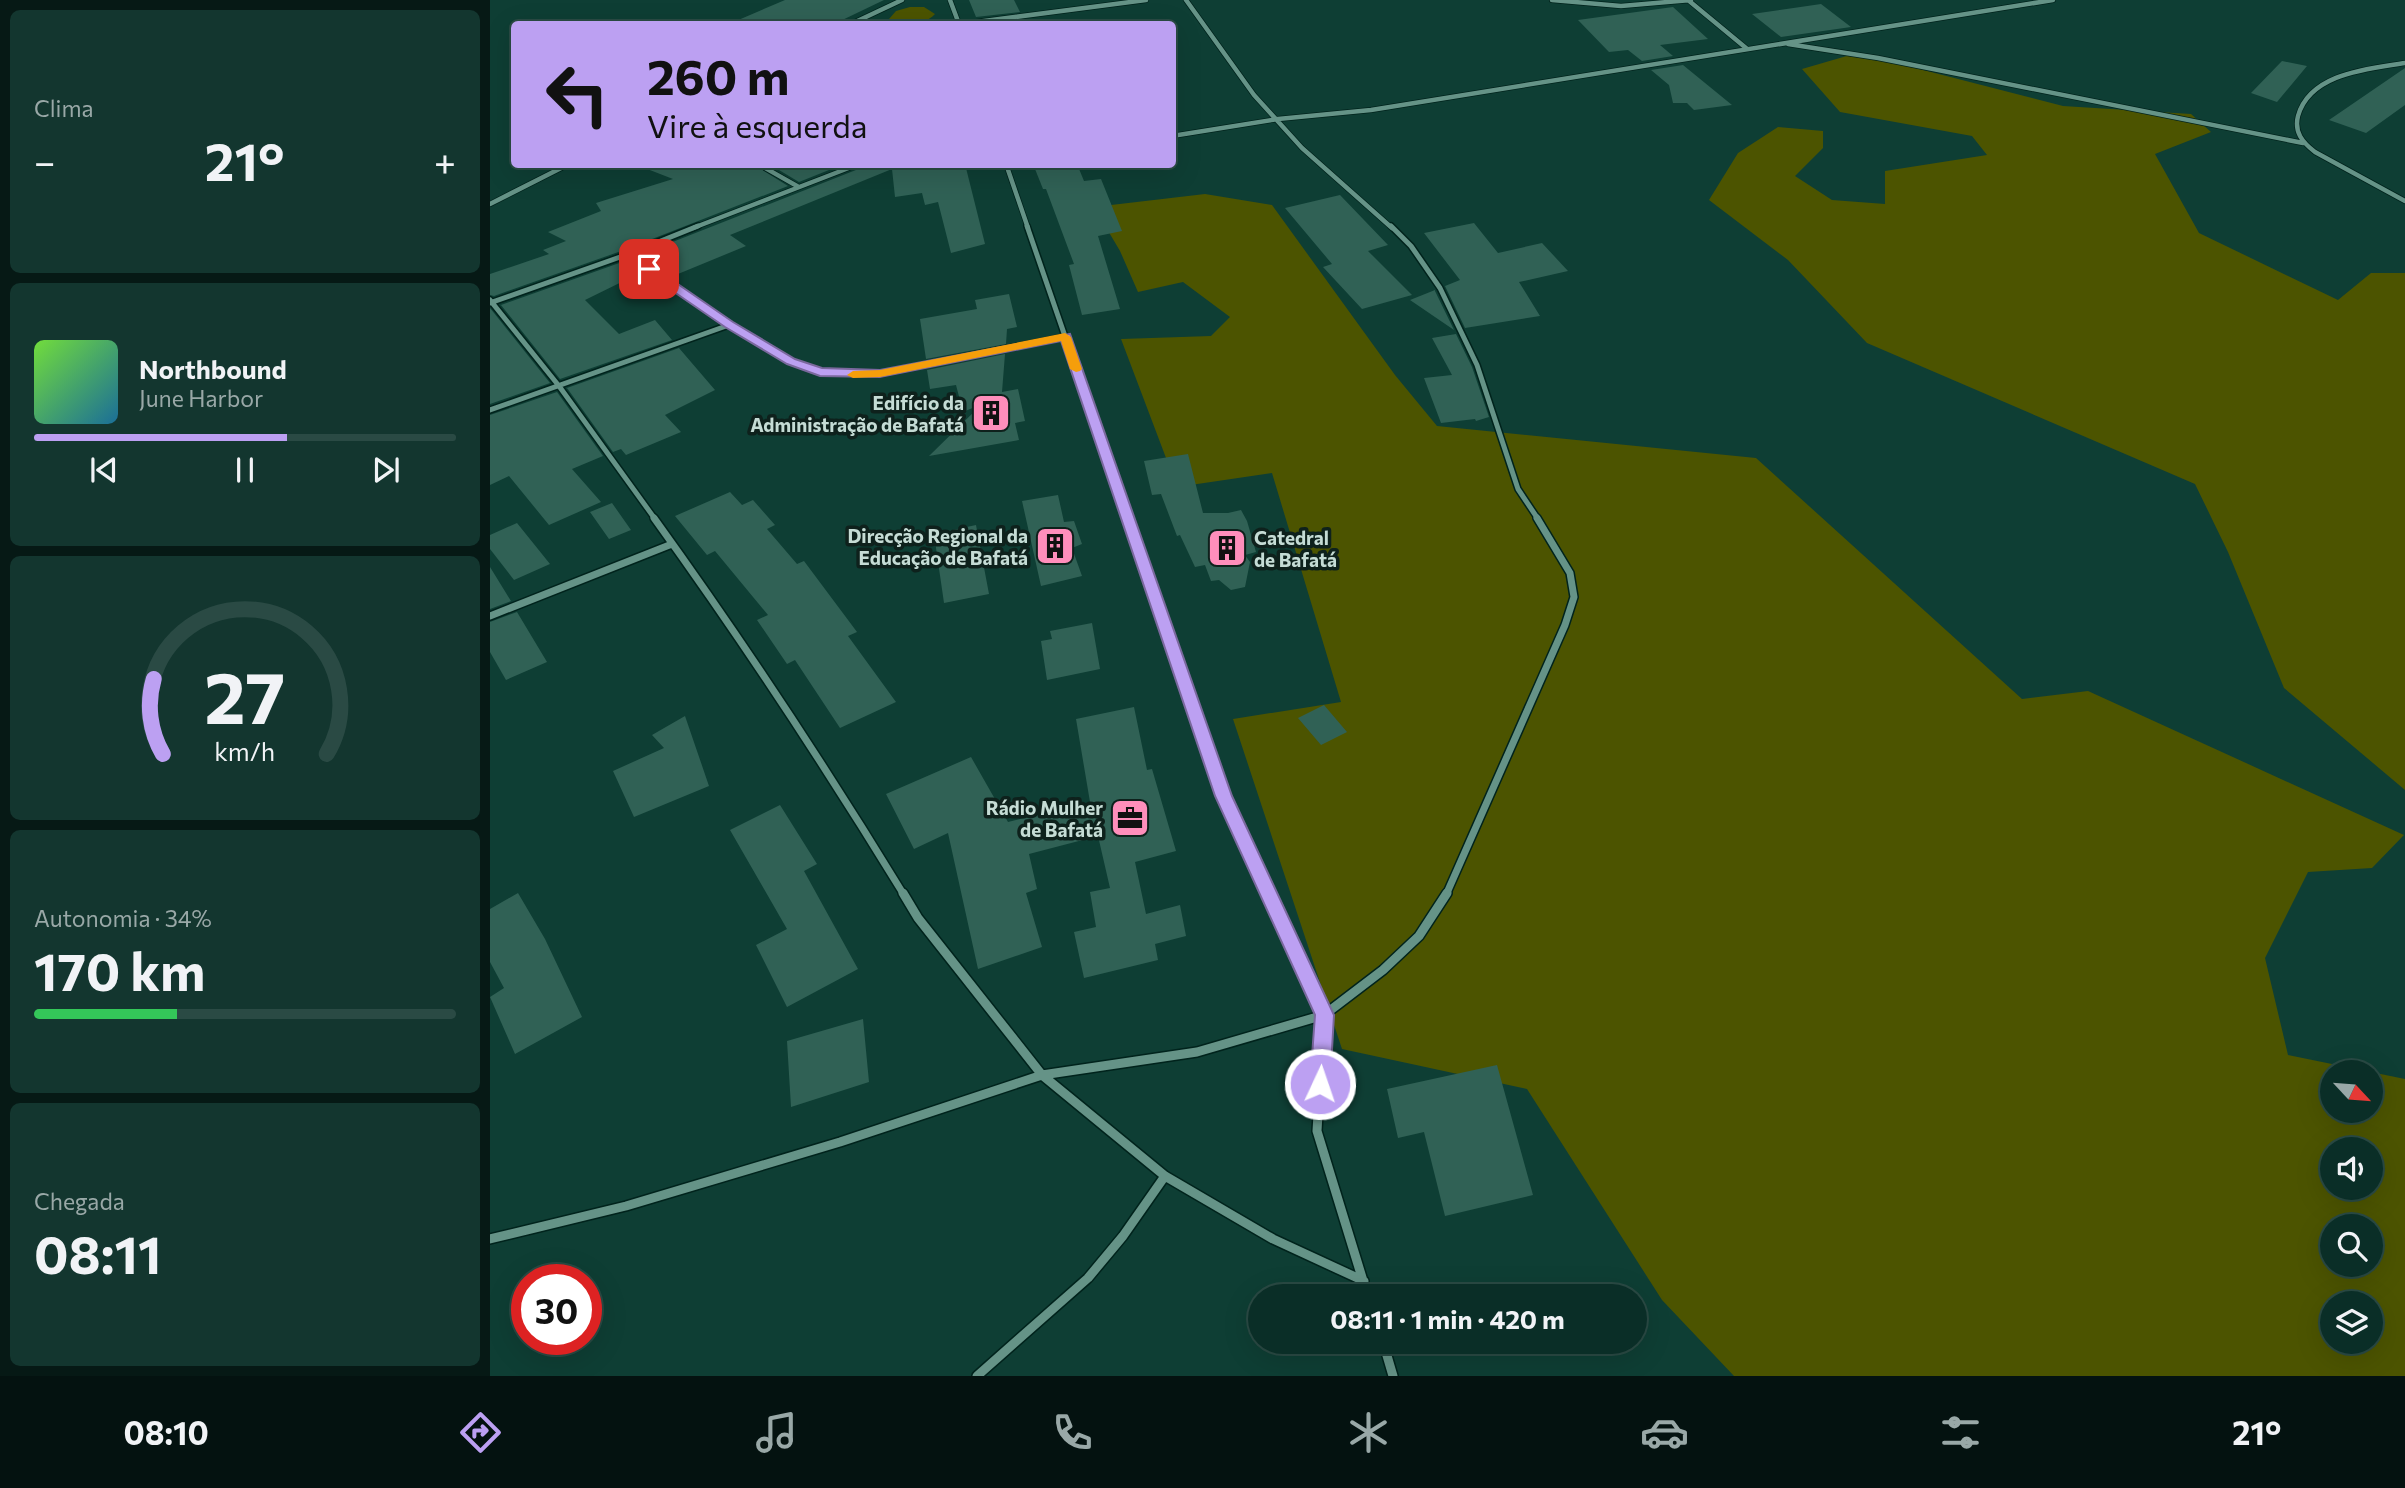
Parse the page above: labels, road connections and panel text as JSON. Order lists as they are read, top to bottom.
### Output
{
  "places": {
    "building": ["Edifício da Administração de Bafatá", "Direcção Regional da Educação de Bafatá", "Catedral de Bafatá"],
    "office": ["Rádio Mulher de Bafatá"]
  },
  "north": "bottom right",
  "page": {
    "tile": [
      "Clima",
      ["Autonomia · 34%", "170 km"],
      ["Chegada", "08:11"]
    ],
    "turn": ["260 m", "Vire à esquerda"],
    "heat": ["−", "21°", "+"],
    "song": ["Northbound", "June Harbor"],
    "limit": "30",
    "trip": "08:11 · 1 min · 420 m",
    "tabs": ["08:10", "21°"],
    "gauge": ["27", "km/h"]
  }
}
